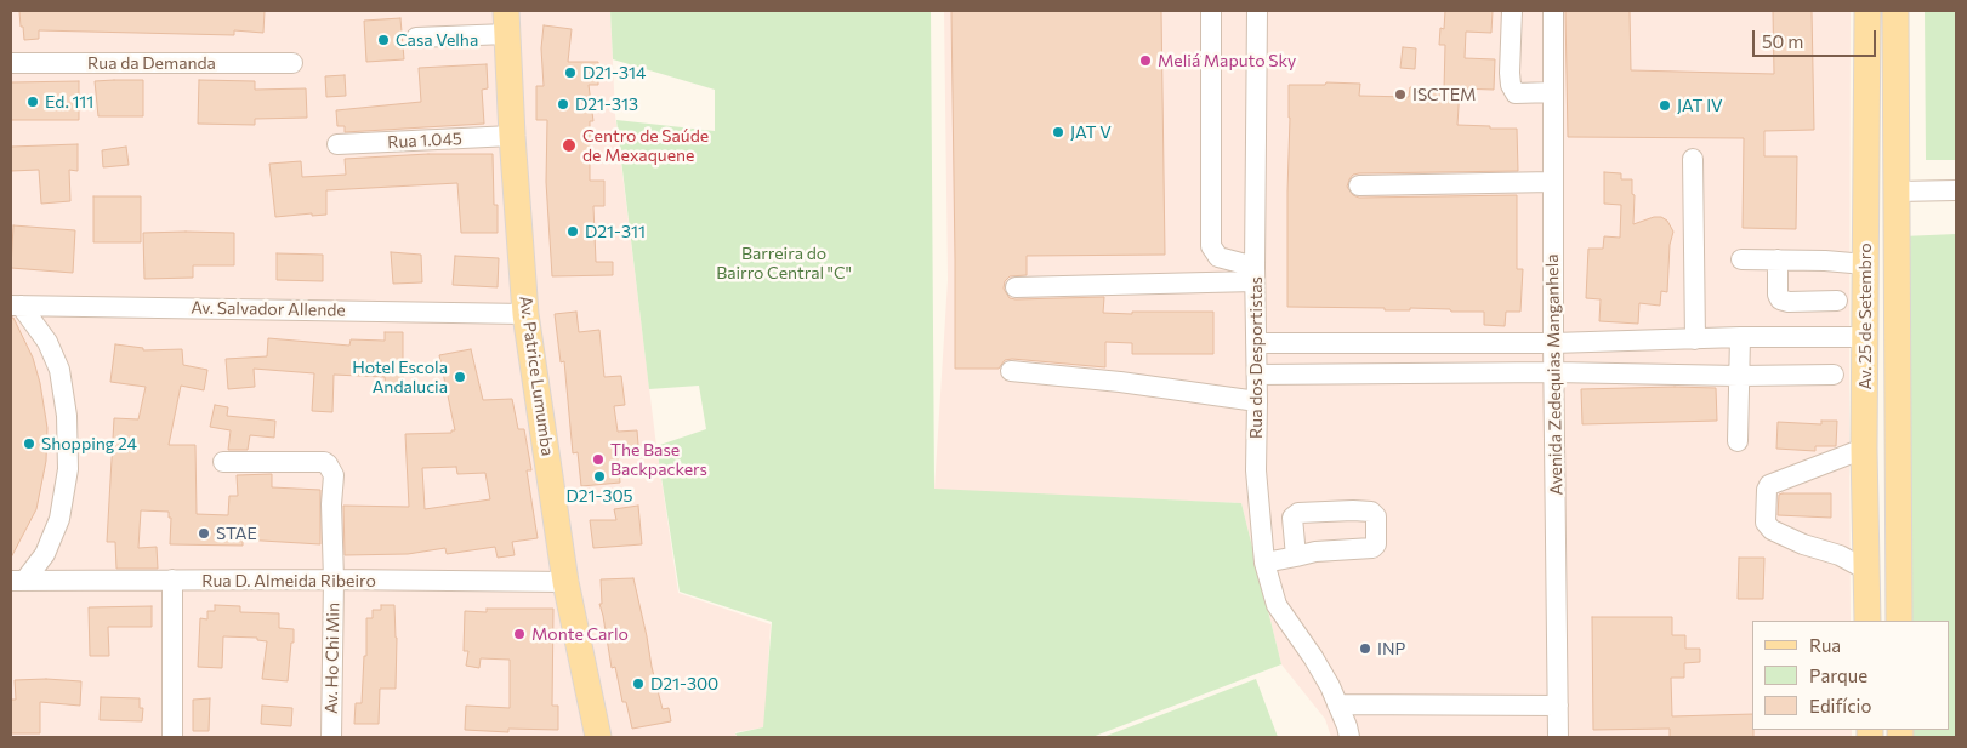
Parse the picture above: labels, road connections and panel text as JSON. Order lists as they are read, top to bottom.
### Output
{
  "streets": {
    "main road": ["Av. 25 de Setembro", "Av. Patrice Lumumba"],
    "street": [
      "Rua da Demanda",
      "Rua 1.045",
      "Av. Salvador Allende",
      "Rua dos Desportistas",
      "Avenida Zedequias Manganhela",
      "Rua D. Almeida Ribeiro",
      "Av. Ho Chi Min"
    ]
  },
  "crossings": [
    ["Rua 1.045", "Av. Patrice Lumumba"],
    ["Av. Salvador Allende", "Av. Patrice Lumumba"],
    ["Av. Patrice Lumumba", "Rua D. Almeida Ribeiro"],
    ["Rua D. Almeida Ribeiro", "Av. Ho Chi Min"]
  ],
  "parks": ["Barreira do Bairro Central \"C\""],
  "places": [
    "Casa Velha",
    "Meliá Maputo Sky",
    "D21-314",
    "ISCTEM",
    "Ed. 111",
    "D21-313",
    "JAT IV",
    "JAT V",
    "Centro de Saúde de Mexaquene",
    "D21-311",
    "Hotel Escola Andalucia",
    "Shopping 24",
    "The Base Backpackers",
    "D21-305",
    "STAE",
    "Monte Carlo",
    "INP",
    "D21-300"
  ],
  "legend": ["Rua", "Parque", "Edifício"],
  "scale_bar": "50 m"
}
